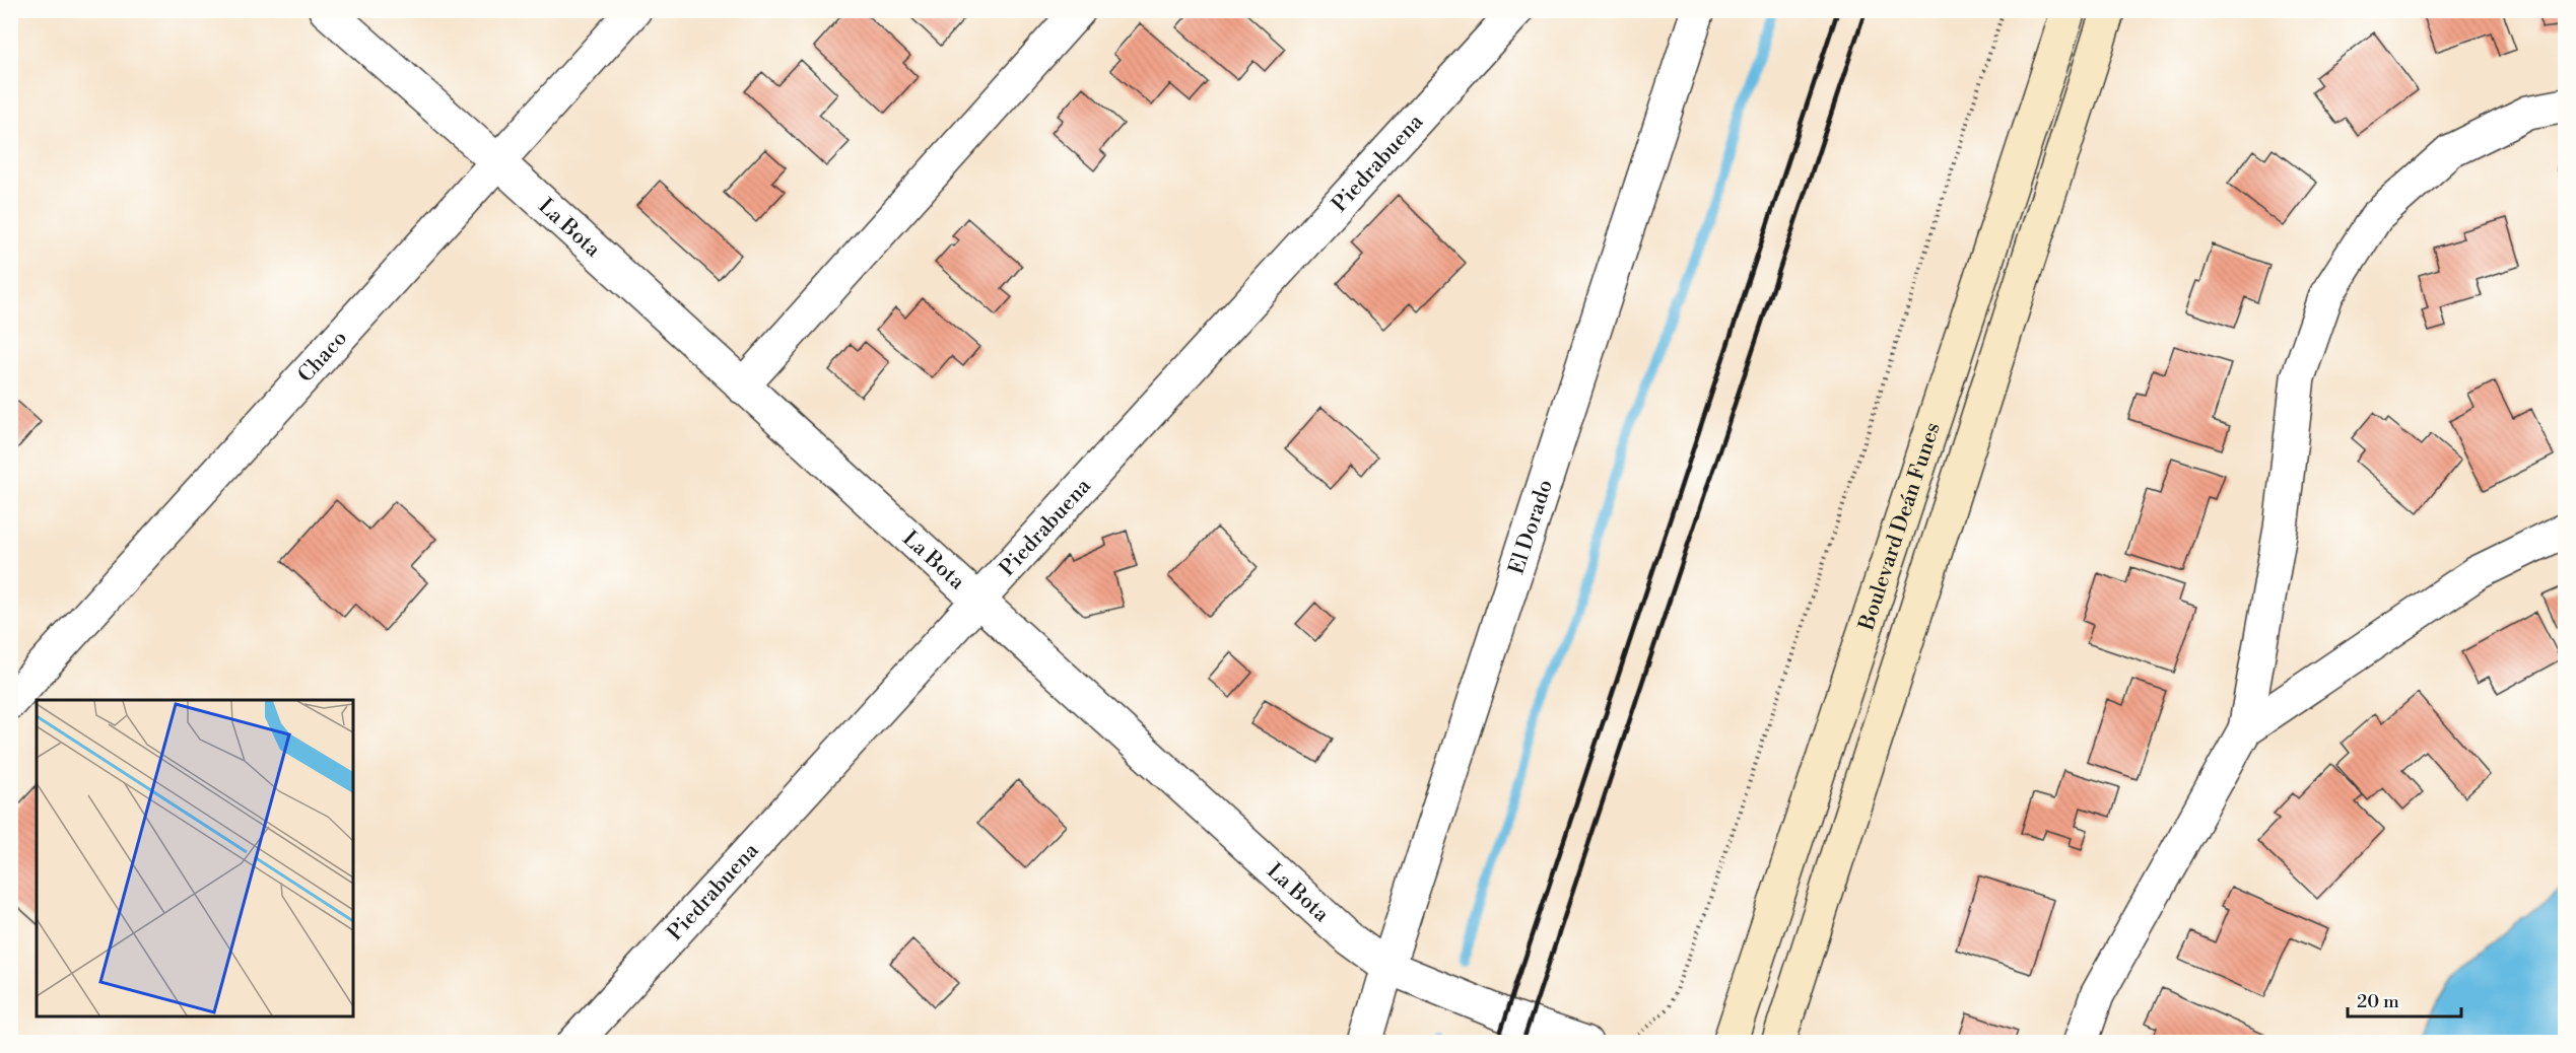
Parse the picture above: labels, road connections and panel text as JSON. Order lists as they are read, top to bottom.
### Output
{
  "streets": {
    "main road": ["Boulevard Deán Funes"],
    "street": [
      "Piedrabuena",
      "La Bota",
      "Chaco",
      "El Dorado"
    ]
  },
  "crossings": [
    ["Piedrabuena", "La Bota"],
    ["La Bota", "Chaco"],
    ["La Bota", "El Dorado"]
  ],
  "scale_bar": "20 m"
}
